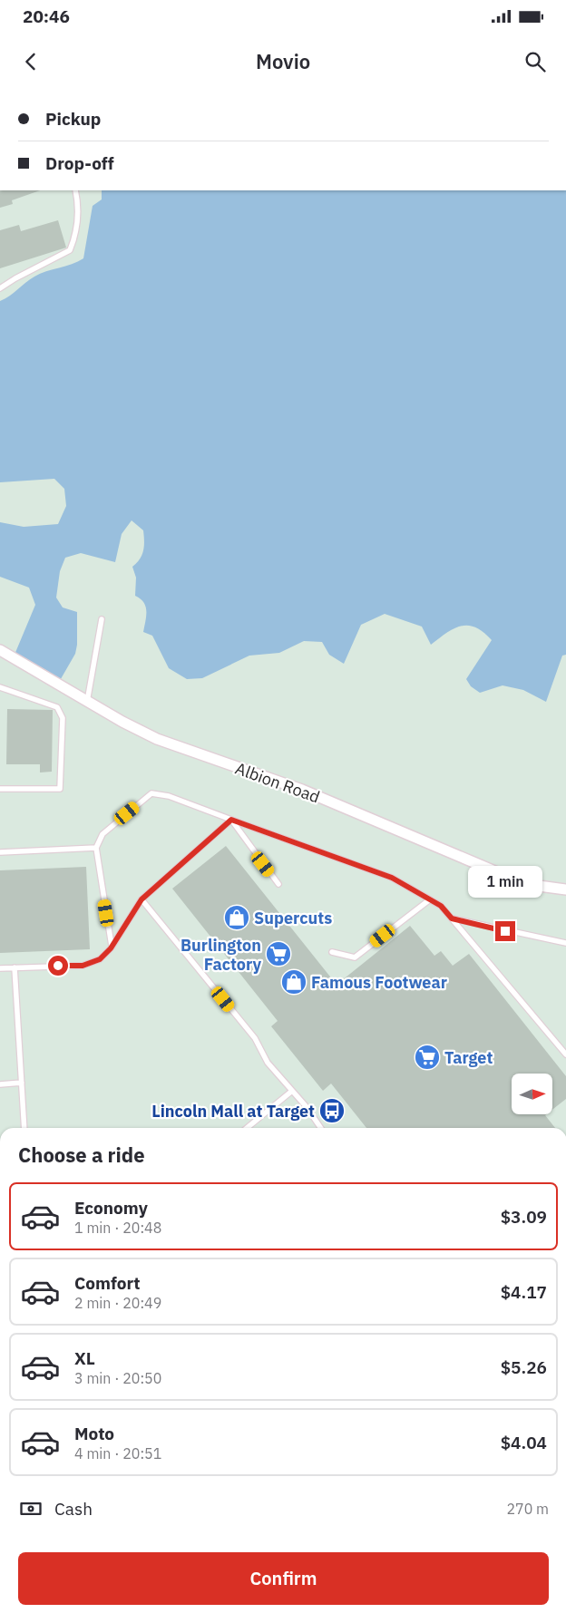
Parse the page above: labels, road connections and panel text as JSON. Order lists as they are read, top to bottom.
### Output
{
  "streets": {
    "street": ["Albion Road"]
  },
  "places": {
    "shop": ["Supercuts", "Famous Footwear"],
    "supermarket": ["Burlington Factory", "Target"],
    "bus stop": ["Lincoln Mall at Target"]
  },
  "north": "right",
  "page": {
    "status": "20:46",
    "header": "Movio",
    "banner": ["Pickup", "Drop-off"],
    "bubble": "1 min",
    "heading": "Choose a ride",
    "list": [
      {
        "name": "Economy",
        "note": "1 min · 20:48",
        "value": "$3.09"
      },
      {
        "name": "Comfort",
        "note": "2 min · 20:49",
        "value": "$4.17"
      },
      {
        "name": "XL",
        "note": "3 min · 20:50",
        "value": "$5.26"
      },
      {
        "name": "Moto",
        "note": "4 min · 20:51",
        "value": "$4.04"
      }
    ],
    "pay": ["Cash", "270 m"],
    "buttons": "Confirm"
  }
}
